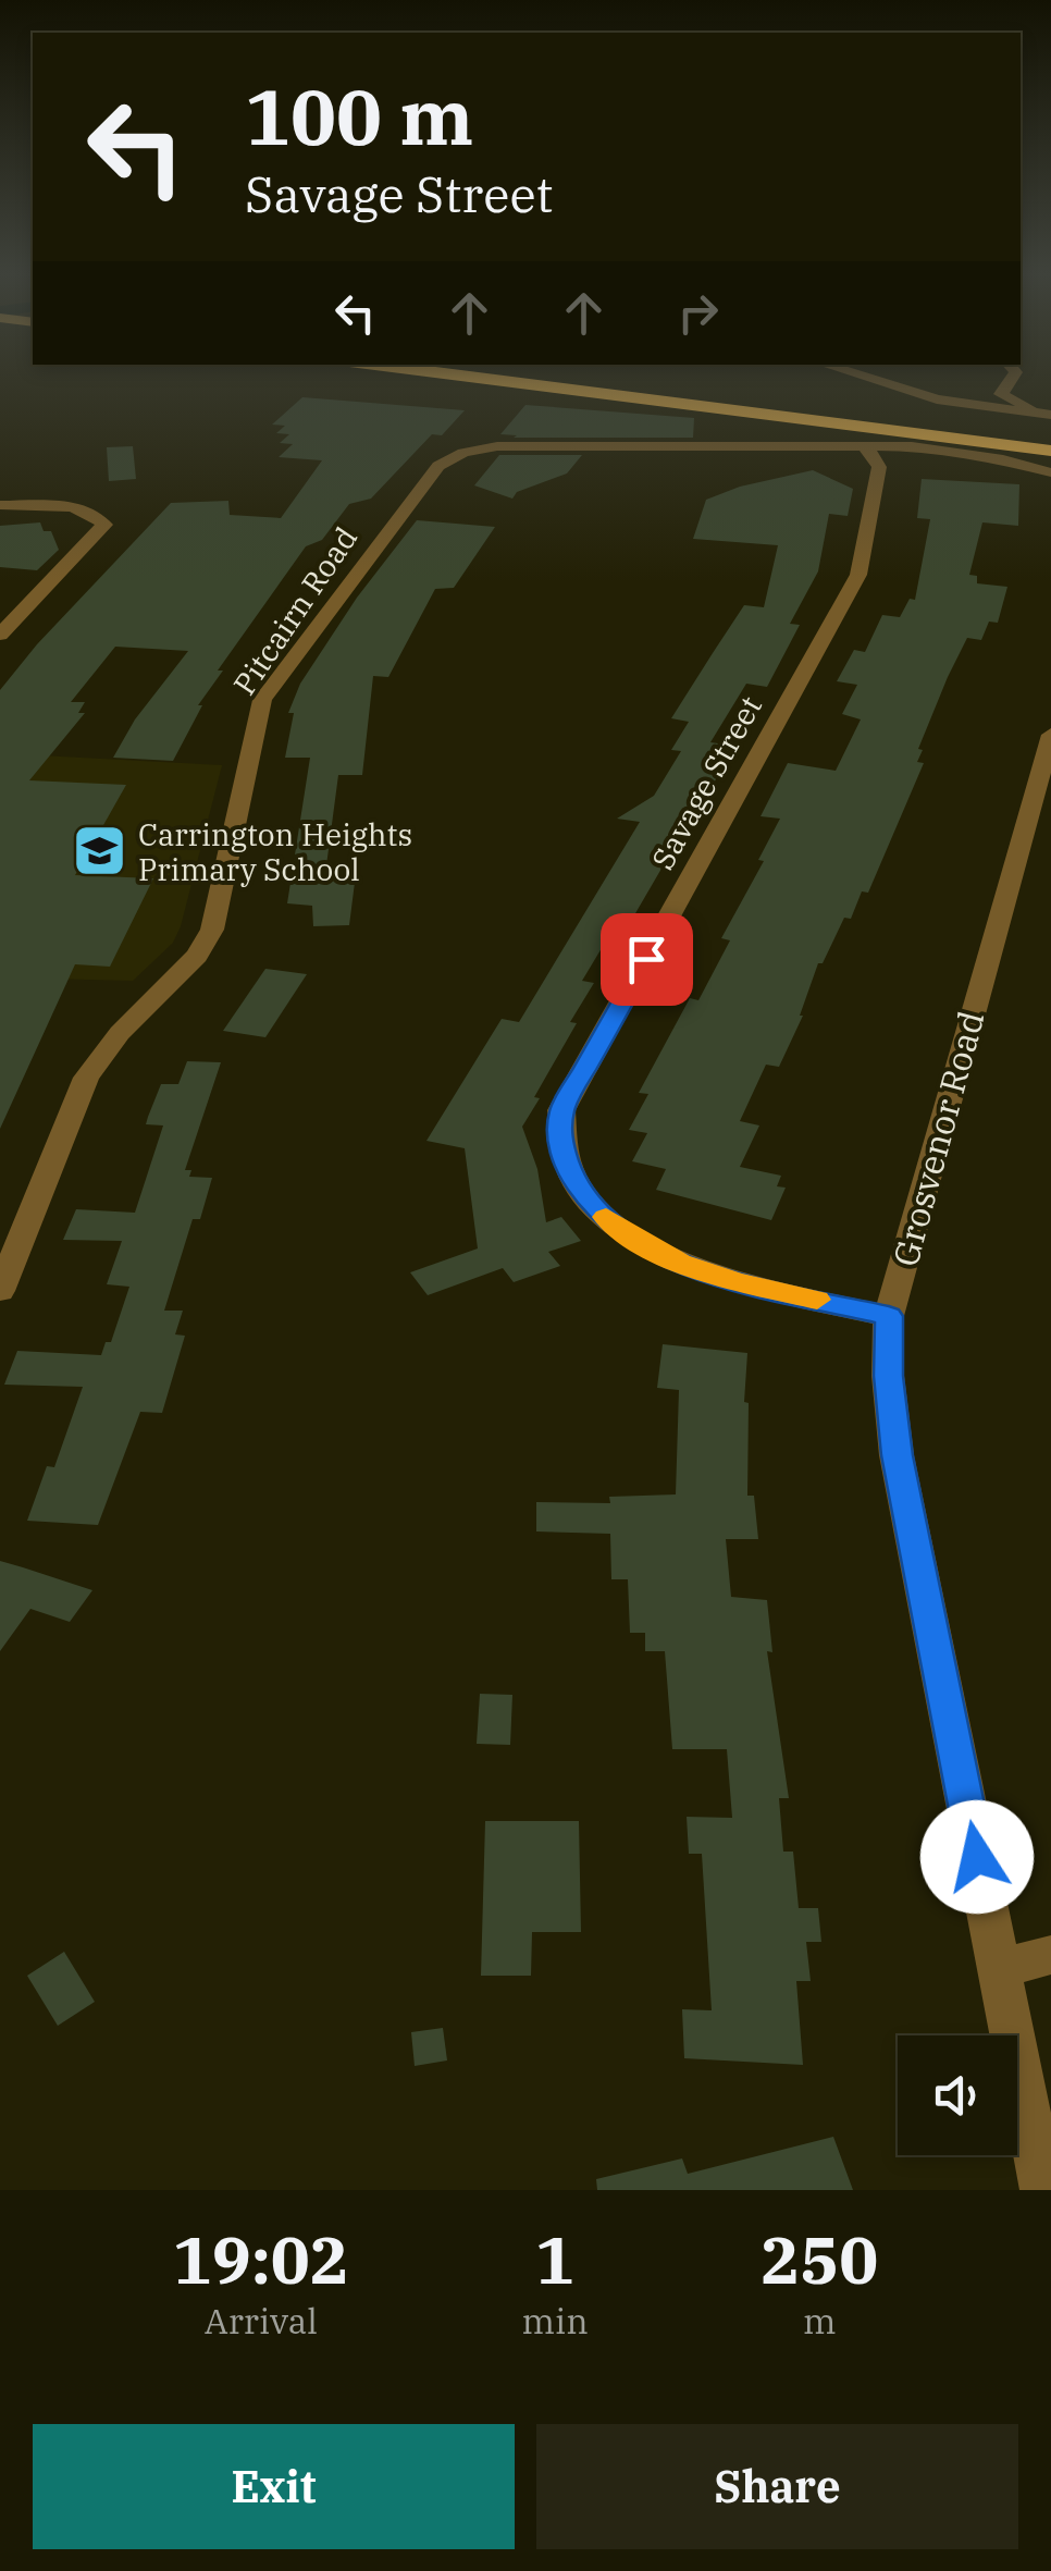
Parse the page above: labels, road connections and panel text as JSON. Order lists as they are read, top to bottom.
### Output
{
  "streets": {
    "street": ["Pitcairn Road", "Savage Street", "Grosvenor Road"]
  },
  "crossings": [
    ["Pitcairn Road", "Savage Street"],
    ["Savage Street", "Grosvenor Road"]
  ],
  "places": {
    "school or university": ["Carrington Heights Primary School"]
  },
  "page": {
    "turn": ["100 m", "Savage Street"],
    "eta": [
      "19:02",
      "Arrival",
      "1",
      "min",
      "250",
      "m"
    ],
    "buttons": ["Exit", "Share"]
  }
}
